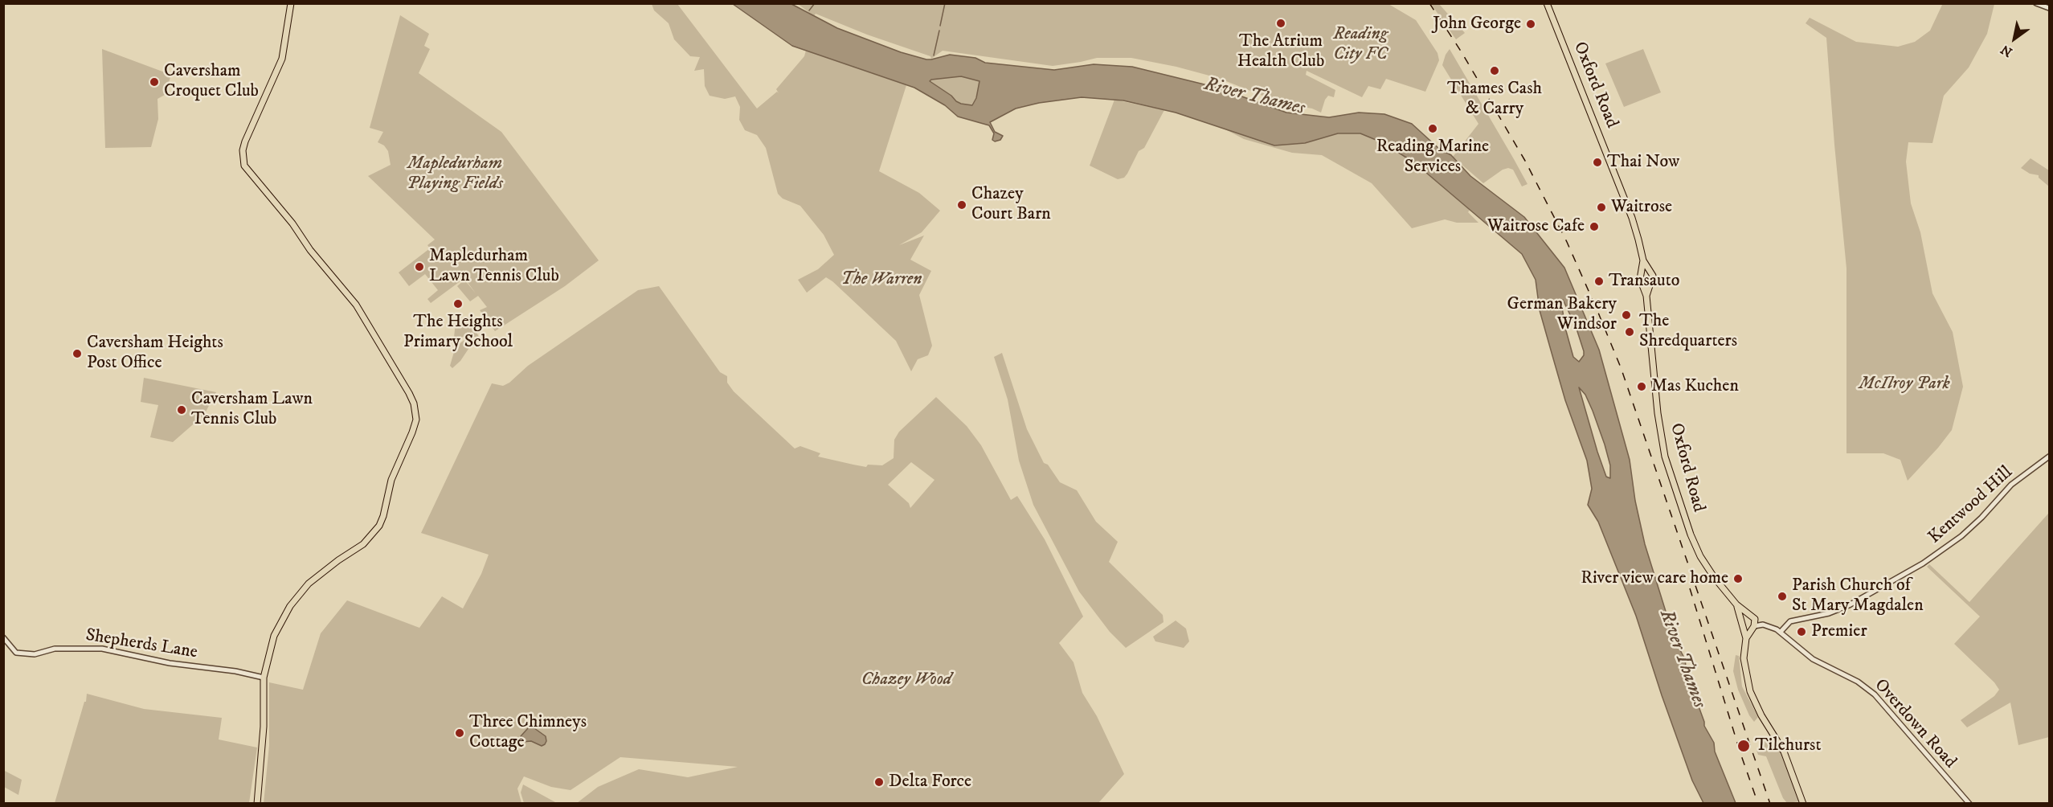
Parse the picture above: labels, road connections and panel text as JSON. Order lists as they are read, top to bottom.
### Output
{
  "streets": {
    "main road": ["Oxford Road"],
    "street": ["Kentwood Hill", "Shepherds Lane", "Overdown Road"]
  },
  "crossings": [
    ["Oxford Road", "Overdown Road"],
    ["Kentwood Hill", "Overdown Road"]
  ],
  "water": ["River Thames"],
  "parks": [
    "Reading City FC",
    "Mapledurham Playing Fields",
    "The Warren",
    "McIlroy Park",
    "Chazey Wood"
  ],
  "places": [
    "The Atrium Health Club",
    "John George",
    "Thames Cash & Carry",
    "Caversham Croquet Club",
    "Reading Marine Services",
    "Thai Now",
    "Chazey Court Barn",
    "Waitrose",
    "Waitrose Cafe",
    "Mapledurham Lawn Tennis Club",
    "Transauto",
    "The Heights Primary School",
    "German Bakery Windsor",
    "The Shredquarters",
    "Caversham Heights Post Office",
    "Mas Kuchen",
    "Caversham Lawn Tennis Club",
    "River view care home",
    "Parish Church of St Mary Magdalen",
    "Premier",
    "Three Chimneys Cottage",
    "Tilehurst",
    "Delta Force"
  ],
  "north": "bottom left"
}
